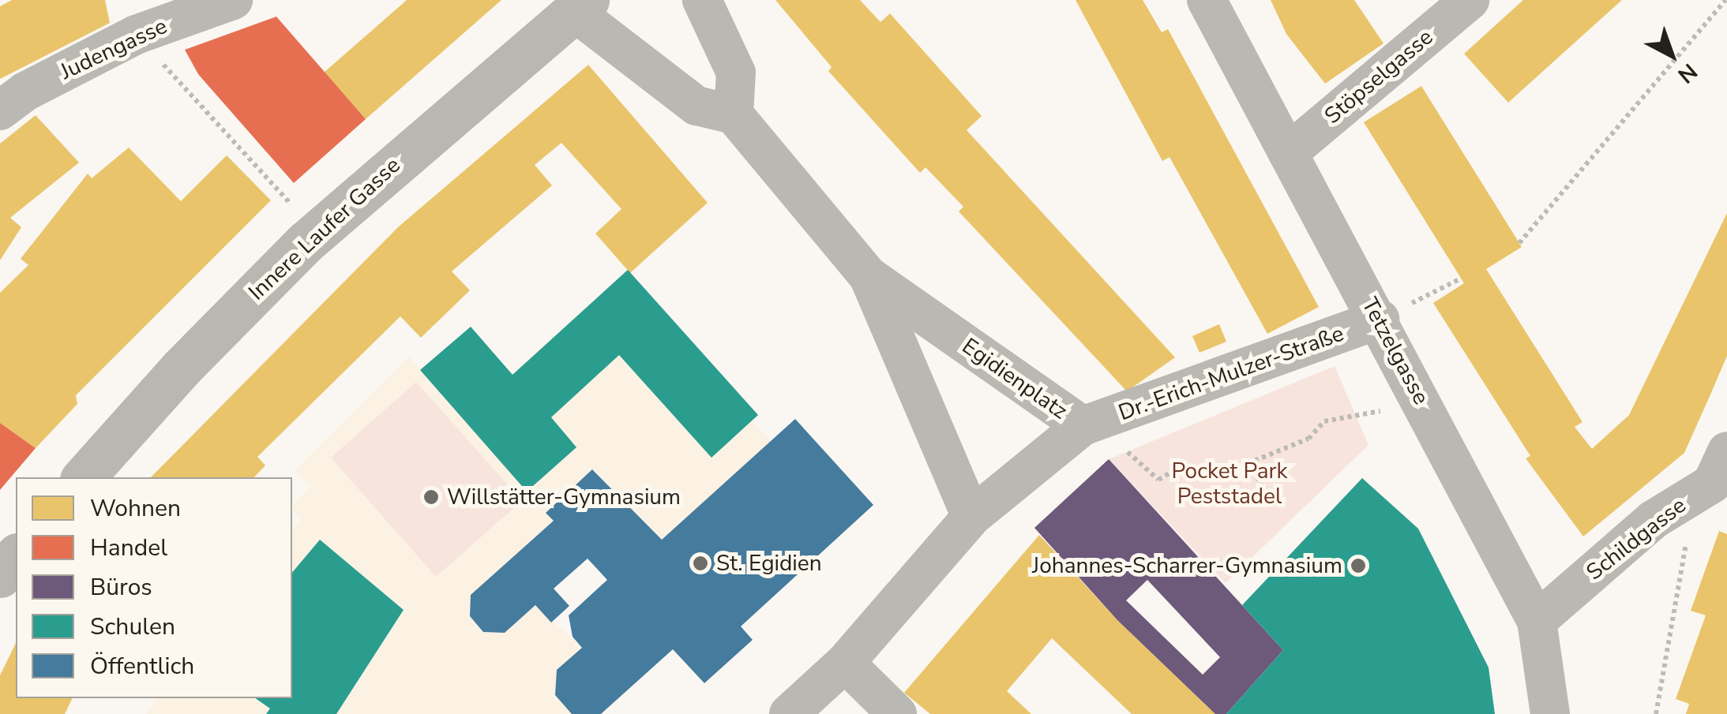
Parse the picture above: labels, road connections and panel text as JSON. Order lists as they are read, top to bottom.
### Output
{
  "streets": {
    "street": [
      "Judengasse",
      "Stöpselgasse",
      "Innere Laufer Gasse",
      "Tetzelgasse",
      "Dr.-Erich-Mulzer-Straße",
      "Egidienplatz",
      "Schildgasse"
    ]
  },
  "crossings": [
    ["Stöpselgasse", "Tetzelgasse"],
    ["Tetzelgasse", "Dr.-Erich-Mulzer-Straße"],
    ["Tetzelgasse", "Schildgasse"],
    ["Dr.-Erich-Mulzer-Straße", "Egidienplatz"]
  ],
  "parks": ["Pocket Park Peststadel"],
  "places": ["Willstätter-Gymnasium", "St. Egidien", "Johannes-Scharrer-Gymnasium"],
  "legend": [
    "Wohnen",
    "Handel",
    "Büros",
    "Schulen",
    "Öffentlich"
  ],
  "north": "bottom right"
}
